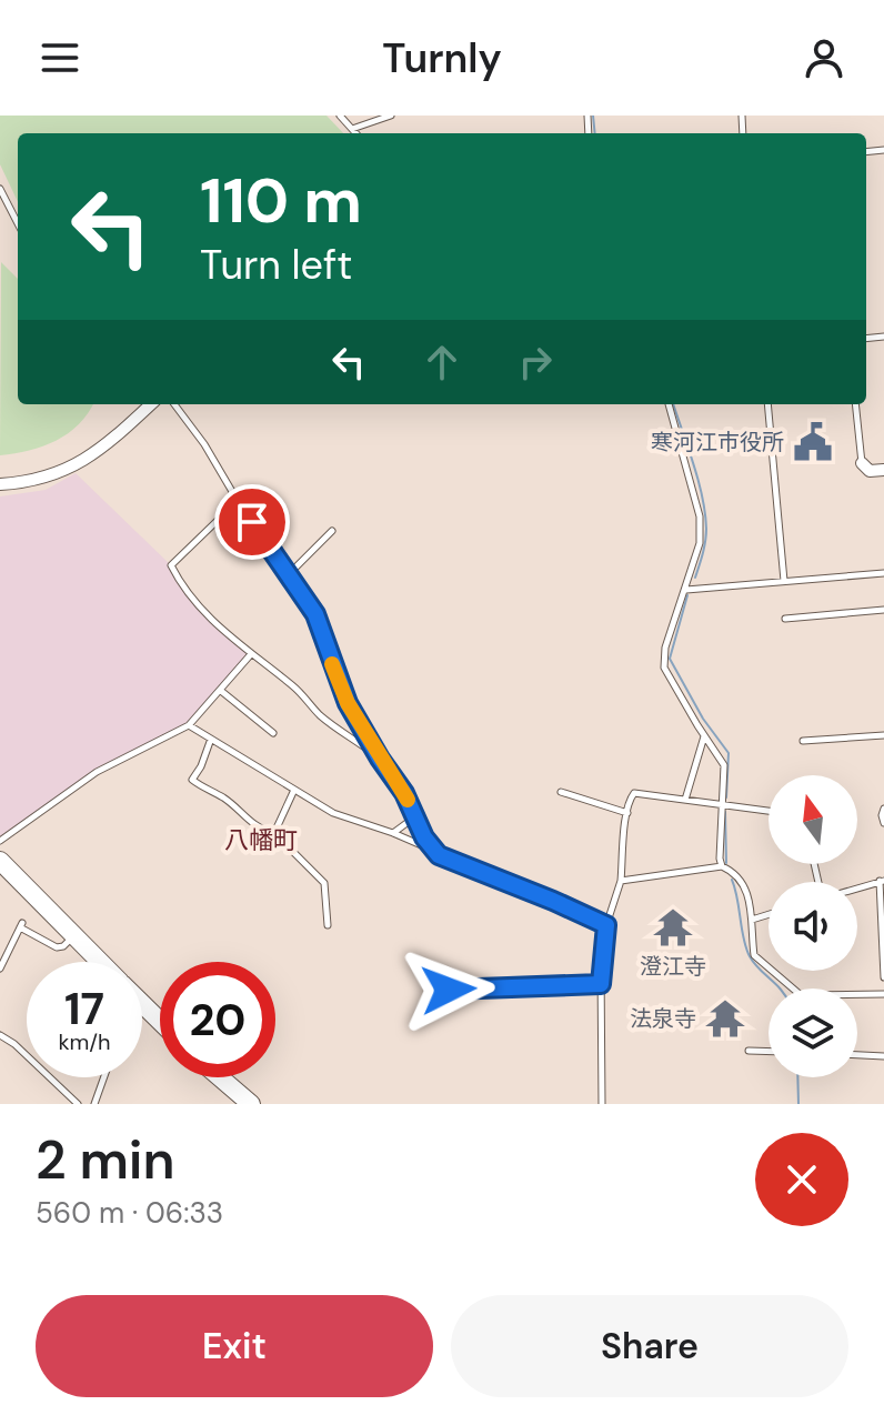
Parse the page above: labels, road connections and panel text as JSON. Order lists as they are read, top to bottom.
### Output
{
  "districts": ["八幡町"],
  "places": {
    "public building": ["寒河江市役所"],
    "temple": ["澄江寺", "法泉寺"]
  },
  "north": "top",
  "page": {
    "header": "Turnly",
    "turn": ["110 m", "Turn left"],
    "speed": "17 km/h",
    "limit": "20",
    "heading": ["2 min", "560 m · 06:33"],
    "buttons": ["Exit", "Share"]
  }
}
